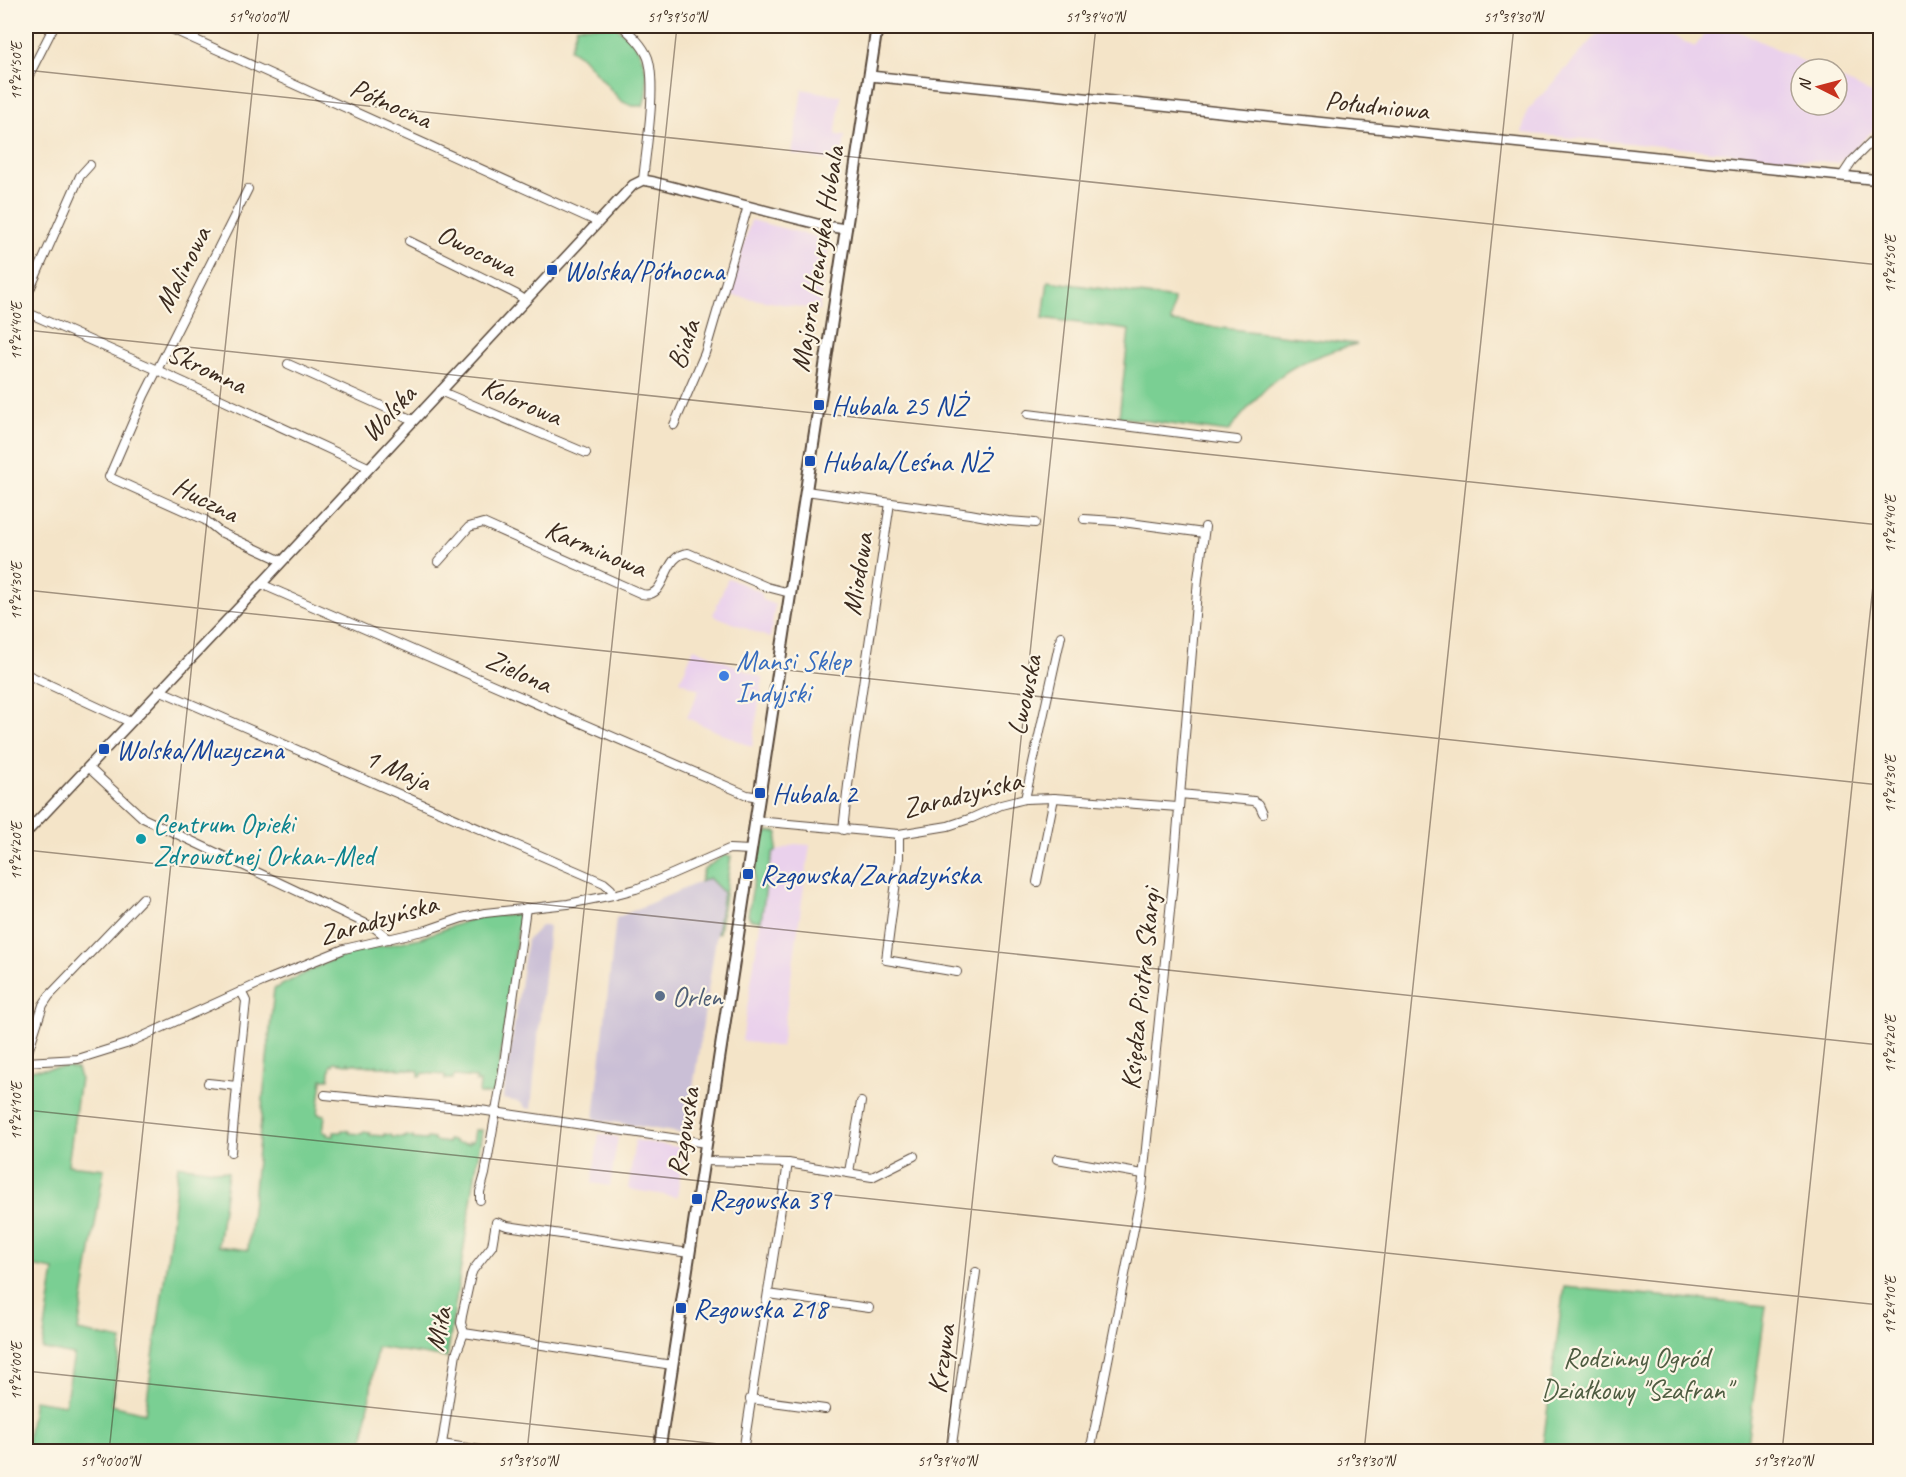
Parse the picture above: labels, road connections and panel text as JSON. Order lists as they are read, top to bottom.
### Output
{
  "streets": {
    "main road": ["Majora Henryka Hubala", "Rzgowska"],
    "street": [
      "Północna",
      "Południowa",
      "Owocowa",
      "Malinowa",
      "Biała",
      "Skromna",
      "Kolorowa",
      "Wolska",
      "Huczna",
      "Karminowa",
      "Miodowa",
      "Zielona",
      "Lwowska",
      "1 Maja",
      "Zaradzyńska",
      "Księdza Piotra Skargi",
      "Miła",
      "Krzywa"
    ]
  },
  "crossings": [
    ["Północna", "Wolska"],
    ["Południowa", "Majora Henryka Hubala"],
    ["Owocowa", "Wolska"],
    ["Majora Henryka Hubala", "Karminowa"],
    ["Majora Henryka Hubala", "Zielona"],
    ["Majora Henryka Hubala", "Zaradzyńska"],
    ["Majora Henryka Hubala", "Rzgowska"],
    ["Malinowa", "Skromna"],
    ["Malinowa", "Huczna"],
    ["Skromna", "Wolska"],
    ["Kolorowa", "Wolska"],
    ["Wolska", "Huczna"],
    ["Wolska", "Zielona"],
    ["Wolska", "1 Maja"],
    ["Miodowa", "Zaradzyńska"],
    ["Lwowska", "Zaradzyńska"],
    ["1 Maja", "Zaradzyńska"],
    ["Zaradzyńska", "Księdza Piotra Skargi"],
    ["Zaradzyńska", "Rzgowska"],
    ["Rzgowska", "Miła"]
  ],
  "parks": ["Rodzinny Ogród Działkowy \"Szafran\""],
  "places": {
    "transit": [
      "Wolska/Północna",
      "Hubala 25 NŻ",
      "Hubala/Leśna NŻ",
      "Wolska/Muzyczna",
      "Hubala 2",
      "Rzgowska/Zaradzyńska",
      "Rzgowska 39",
      "Rzgowska 218"
    ],
    "other": ["Mansi Sklep Indyjski", "Centrum Opieki Zdrowotnej Orkan-Med", "Orlen"]
  },
  "north": "left",
  "coordinates": [
    "51°40'00\"N",
    "51°39'50\"N",
    "51°39'40\"N",
    "51°39'30\"N",
    "19°24'50\"E",
    "19°24'40\"E",
    "19°24'30\"E",
    "19°24'20\"E",
    "19°24'10\"E",
    "19°24'00\"E",
    "51°39'20\"N"
  ]
}
